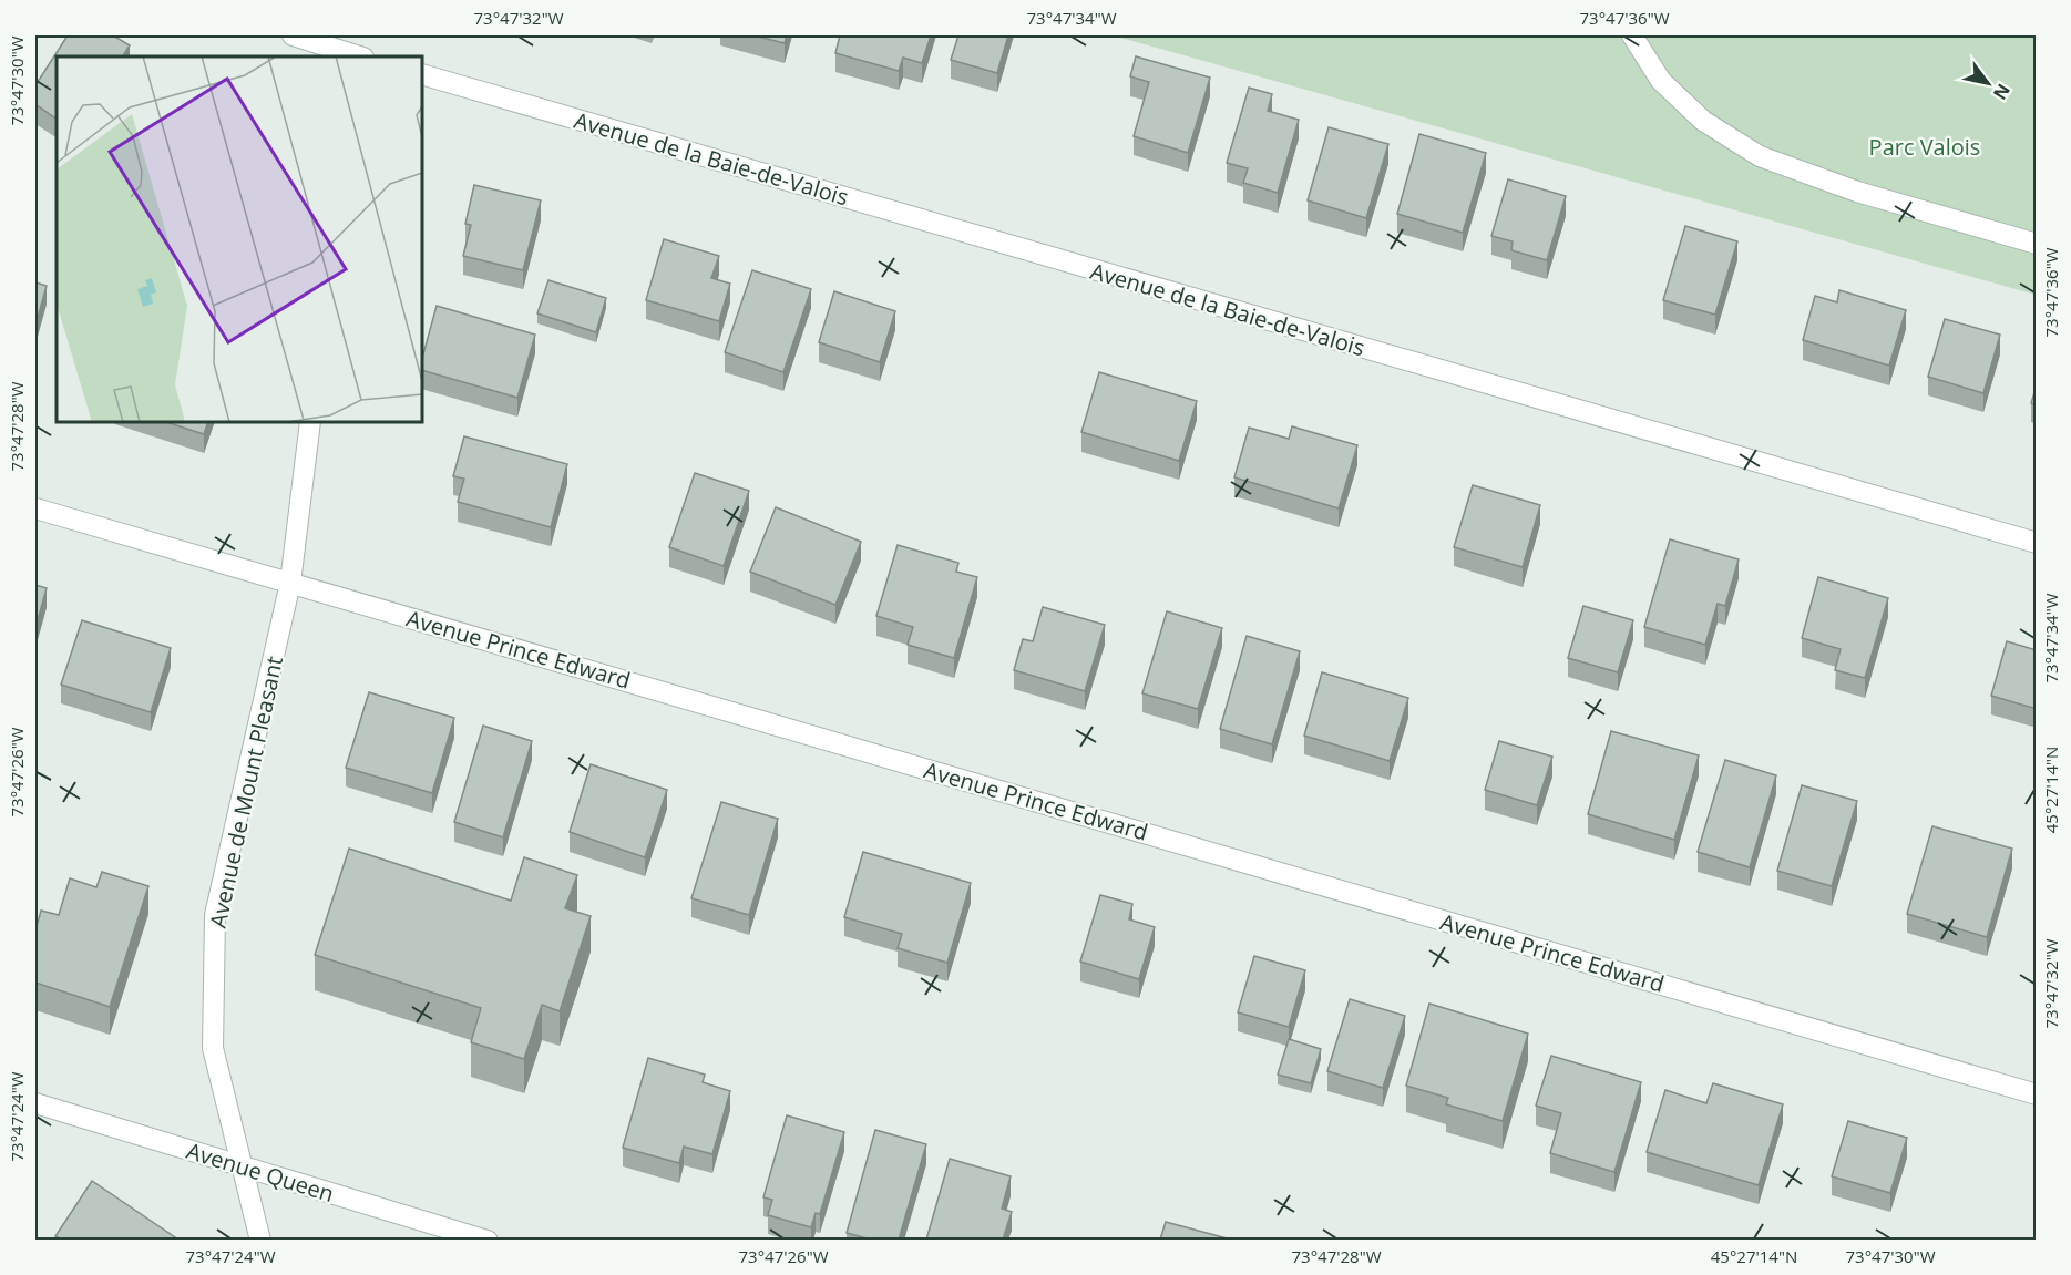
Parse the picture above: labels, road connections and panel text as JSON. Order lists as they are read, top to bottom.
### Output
{
  "streets": {
    "street": [
      "Avenue de la Baie-de-Valois",
      "Avenue Prince Edward",
      "Avenue de Mount Pleasant",
      "Avenue Queen"
    ]
  },
  "crossings": [
    ["Avenue Prince Edward", "Avenue de Mount Pleasant"],
    ["Avenue de Mount Pleasant", "Avenue Queen"]
  ],
  "parks": ["Parc Valois"],
  "north": "bottom right",
  "coordinates": [
    "73°47'32\"W",
    "73°47'34\"W",
    "73°47'36\"W",
    "73°47'30\"W",
    "73°47'28\"W",
    "73°47'26\"W",
    "45°27'14\"N",
    "73°47'24\"W"
  ]
}
